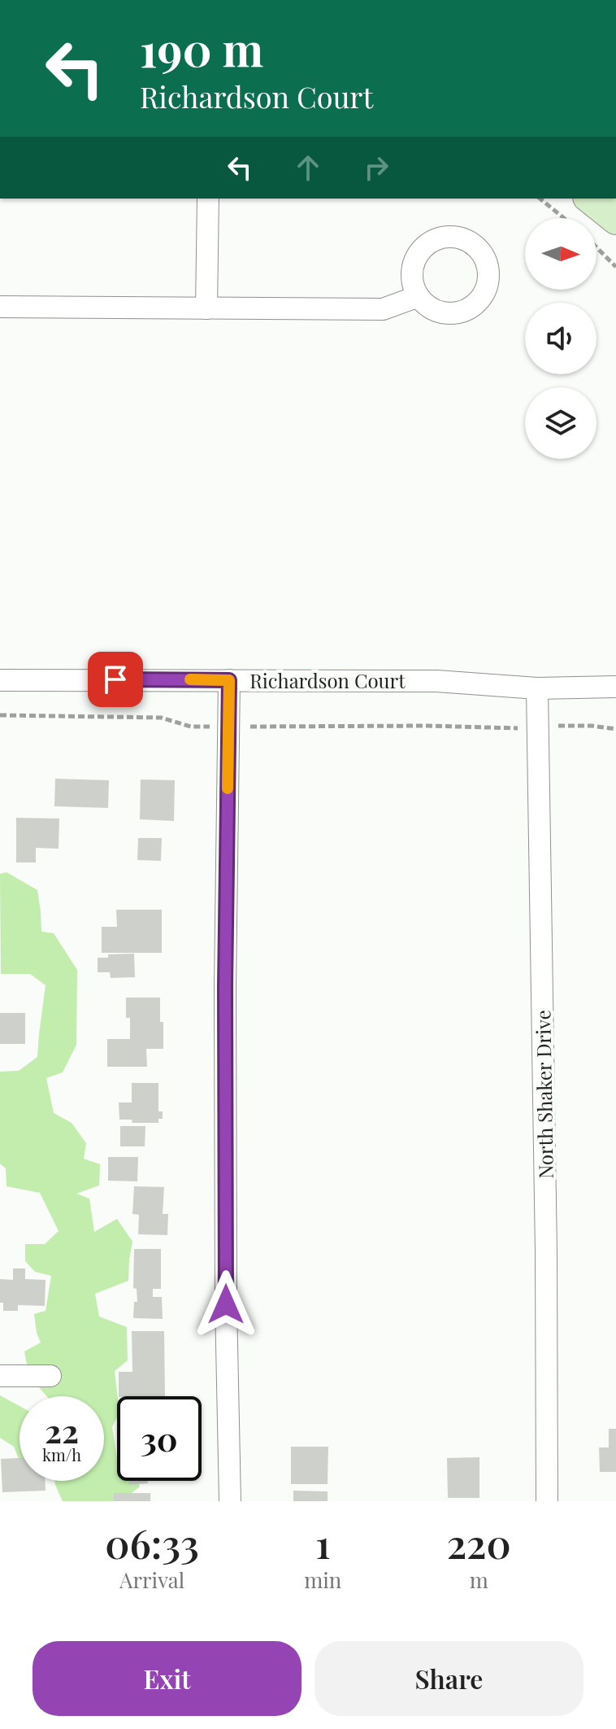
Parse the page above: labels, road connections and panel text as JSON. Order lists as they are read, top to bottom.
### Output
{
  "streets": {
    "street": ["Richardson Court", "North Shaker Drive"]
  },
  "crossings": [
    ["Richardson Court", "North Shaker Drive"]
  ],
  "north": "right",
  "page": {
    "turn": ["190 m", "Richardson Court"],
    "speed": "22 km/h",
    "limit": "30",
    "eta": [
      "06:33",
      "Arrival",
      "1",
      "min",
      "220",
      "m"
    ],
    "buttons": ["Exit", "Share"]
  }
}
